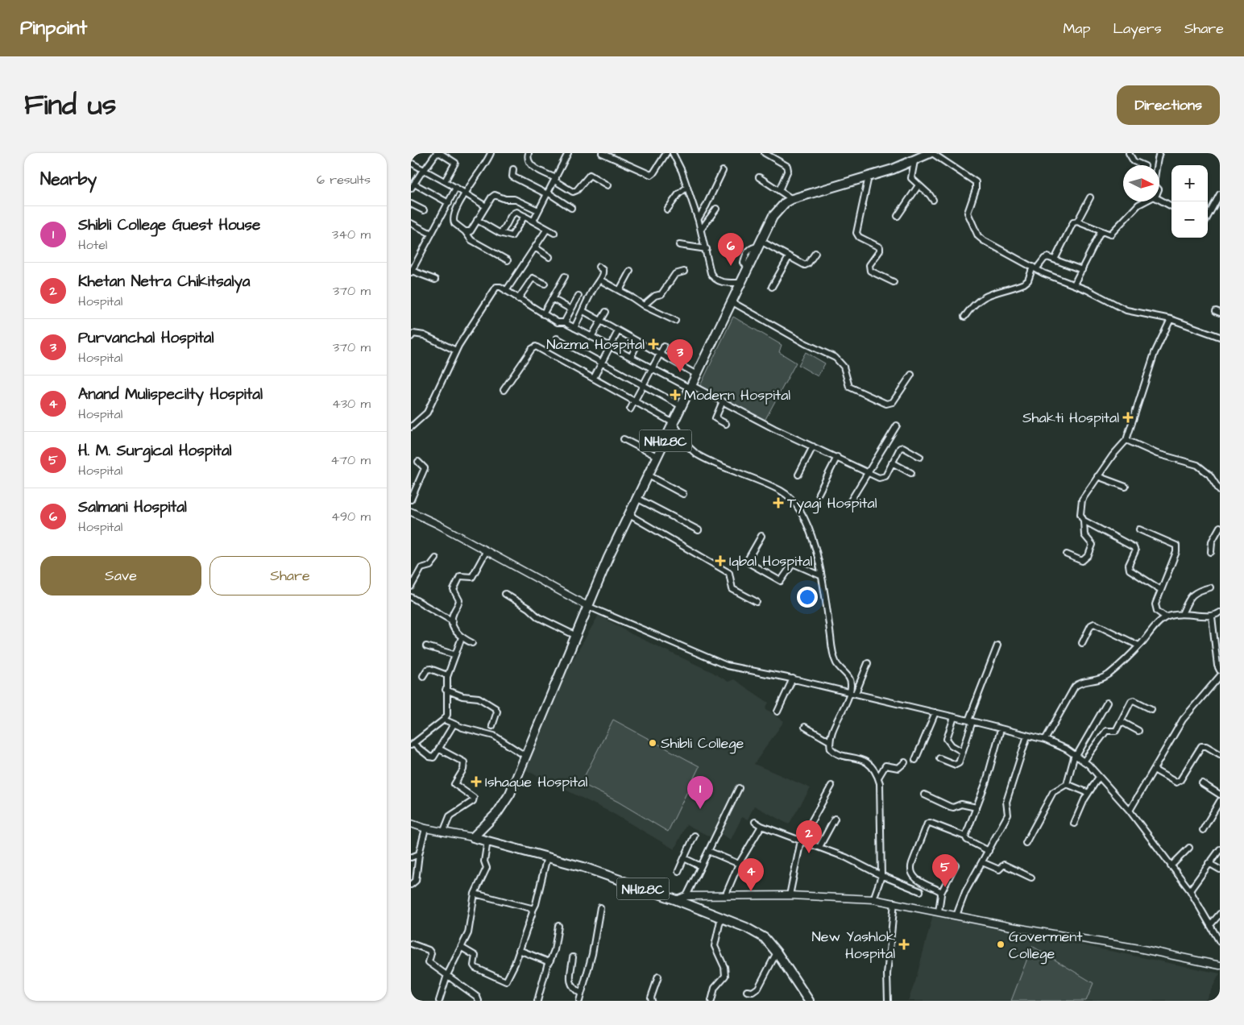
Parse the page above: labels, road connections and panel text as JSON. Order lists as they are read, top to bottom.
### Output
{
  "streets": {
    "highway": ["NH128C"]
  },
  "places": {
    "health": [
      "Nazma Hospital",
      "Modern Hospital",
      "Shakti Hospital",
      "Tyagi Hospital",
      "Iqbal Hospital",
      "Ishaque Hospital",
      "New Yashlok Hospital"
    ],
    "other": ["Shibli College", "Goverment College"]
  },
  "north": "right",
  "page": {
    "header": "Pinpoint",
    "nav": ["Map", "Layers", "Share"],
    "title": "Find us",
    "buttons": [
      "Directions",
      ["Save", "Share"]
    ],
    "heading": ["Nearby", "6 results"],
    "map_buttons": ["+", "−"],
    "list": [
      {
        "mark": "1",
        "name": "Shibli College Guest House",
        "note": "Hotel",
        "value": "340 m"
      },
      {
        "mark": "2",
        "name": "Khetan Netra Chikitsalya",
        "note": "Hospital",
        "value": "370 m"
      },
      {
        "mark": "3",
        "name": "Purvanchal Hospital",
        "note": "Hospital",
        "value": "370 m"
      },
      {
        "mark": "4",
        "name": "Anand Mulispecilty Hospital",
        "note": "Hospital",
        "value": "430 m"
      },
      {
        "mark": "5",
        "name": "H. M. Surgical Hospital",
        "note": "Hospital",
        "value": "470 m"
      },
      {
        "mark": "6",
        "name": "Salmani Hospital",
        "note": "Hospital",
        "value": "490 m"
      }
    ],
    "pins": [
      "6",
      "3",
      "1",
      "2",
      "5",
      "4"
    ]
  }
}
